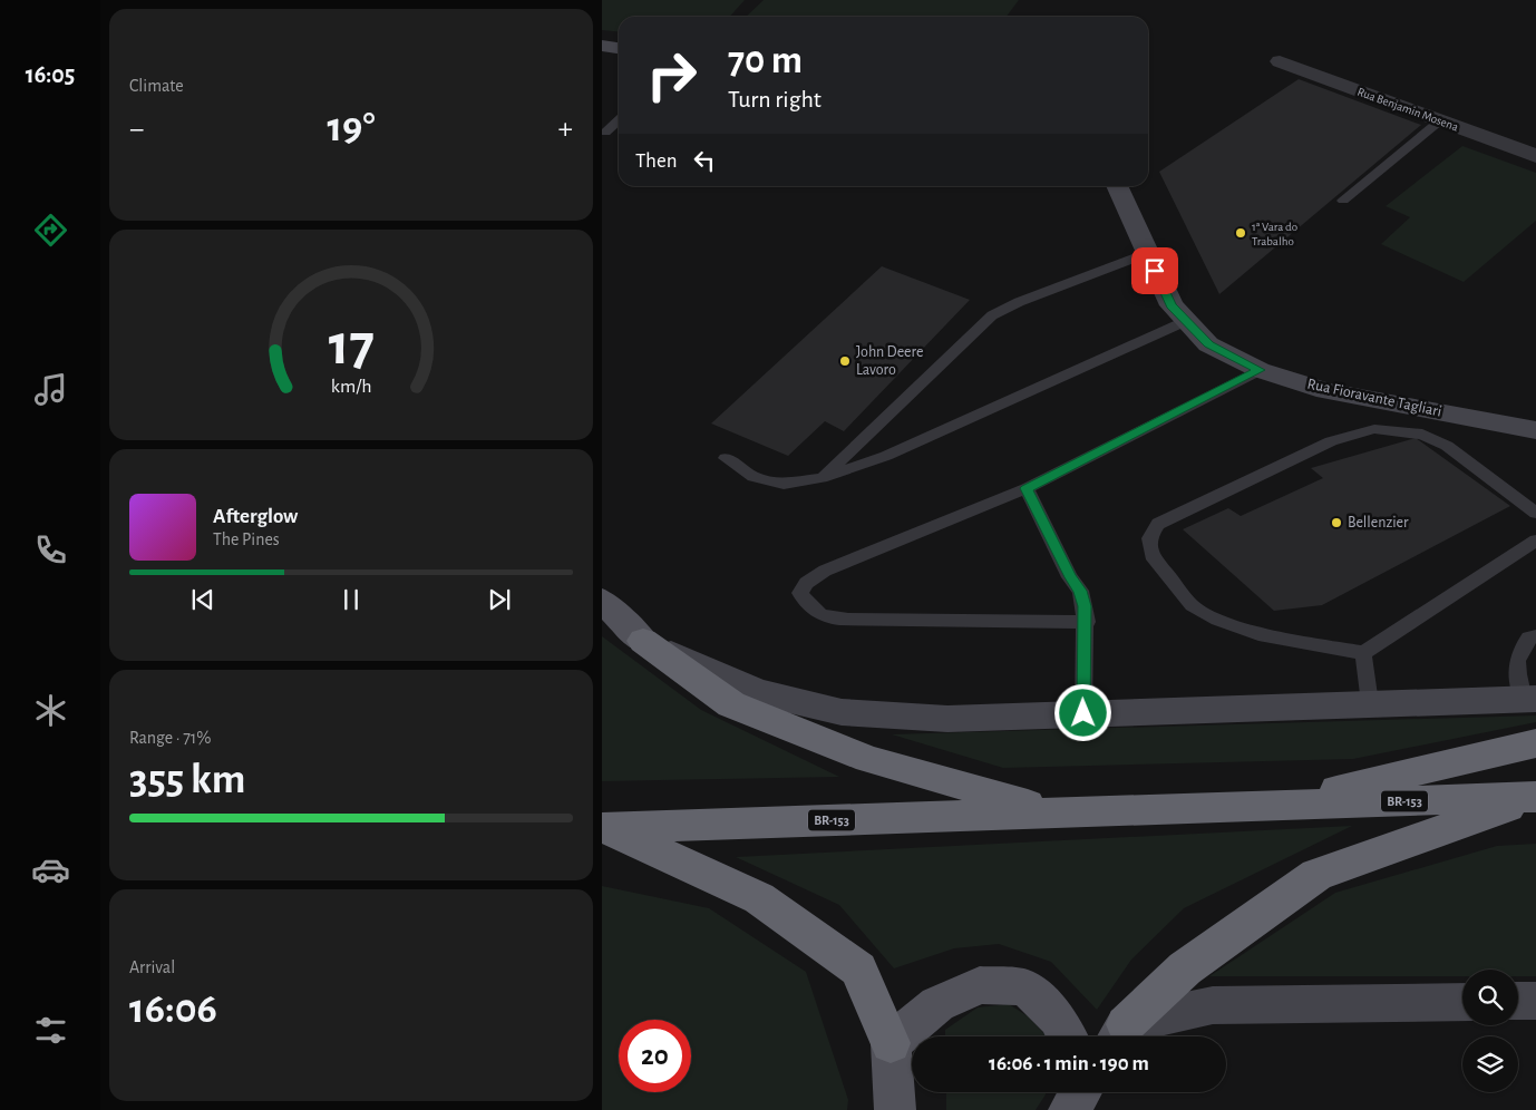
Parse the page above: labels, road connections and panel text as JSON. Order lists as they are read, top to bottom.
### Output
{
  "streets": {
    "highway": ["BR-153"],
    "main road": ["Rua Fioravante Tagliari"],
    "street": ["Rua Benjamin Mosena"]
  },
  "places": ["1ª Vara do Trabalho", "John Deere Lavoro", "Bellenzier"],
  "page": {
    "tabs": "16:05",
    "tile": [
      "Climate",
      ["Range · 71%", "355 km"],
      ["Arrival", "16:06"]
    ],
    "turn": ["70 m", "Turn right"],
    "heat": ["−", "19°", "+"],
    "then": "Then",
    "song": ["Afterglow", "The Pines"],
    "limit": "20",
    "trip": "16:06 · 1 min · 190 m",
    "gauge": ["17", "km/h"]
  }
}
